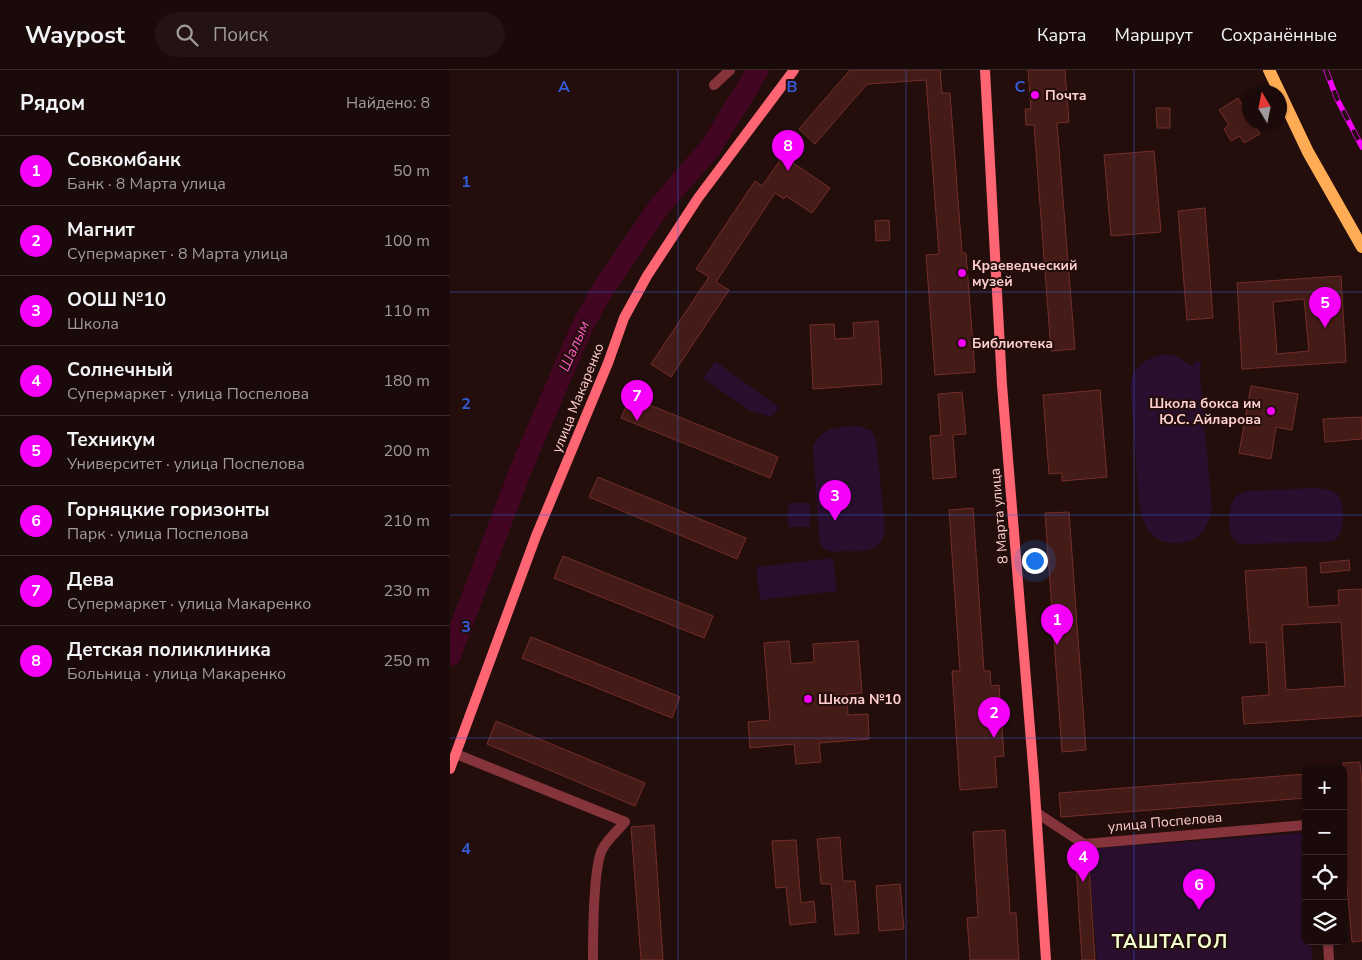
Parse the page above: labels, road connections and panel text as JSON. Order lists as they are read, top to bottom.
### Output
{
  "streets": {
    "street": ["улица Макаренко", "8 Марта улица", "улица Поспелова"]
  },
  "crossings": [
    ["8 Марта улица", "улица Поспелова"]
  ],
  "districts": ["ТАШТАГОЛ"],
  "water": ["Шалым"],
  "places": [
    "Почта",
    "Краеведческий музей",
    "Библиотека",
    "Школа бокса им Ю.С. Айларова",
    "Школа №10"
  ],
  "north": "top",
  "page": {
    "header": "Waypost",
    "search": "Поиск",
    "nav": ["Карта", "Маршрут", "Сохранённые"],
    "heading": ["Рядом", "Найдено: 8"],
    "pins": [
      "8",
      "5",
      "7",
      "3",
      "1",
      "2",
      "4",
      "6"
    ],
    "list": [
      {
        "mark": "1",
        "name": "Совкомбанк",
        "note": "Банк · 8 Марта улица",
        "value": "50 m"
      },
      {
        "mark": "2",
        "name": "Магнит",
        "note": "Супермаркет · 8 Марта улица",
        "value": "100 m"
      },
      {
        "mark": "3",
        "name": "ООШ №10",
        "note": "Школа",
        "value": "110 m"
      },
      {
        "mark": "4",
        "name": "Солнечный",
        "note": "Супермаркет · улица Поспелова",
        "value": "180 m"
      },
      {
        "mark": "5",
        "name": "Техникум",
        "note": "Университет · улица Поспелова",
        "value": "200 m"
      },
      {
        "mark": "6",
        "name": "Горняцкие горизонты",
        "note": "Парк · улица Поспелова",
        "value": "210 m"
      },
      {
        "mark": "7",
        "name": "Дева",
        "note": "Супермаркет · улица Макаренко",
        "value": "230 m"
      },
      {
        "mark": "8",
        "name": "Детская поликлиника",
        "note": "Больница · улица Макаренко",
        "value": "250 m"
      }
    ],
    "map_buttons": ["+", "−"]
  },
  "grid": {
    "columns": ["A", "B", "C"],
    "rows": [
      "1",
      "2",
      "3",
      "4"
    ]
  }
}
